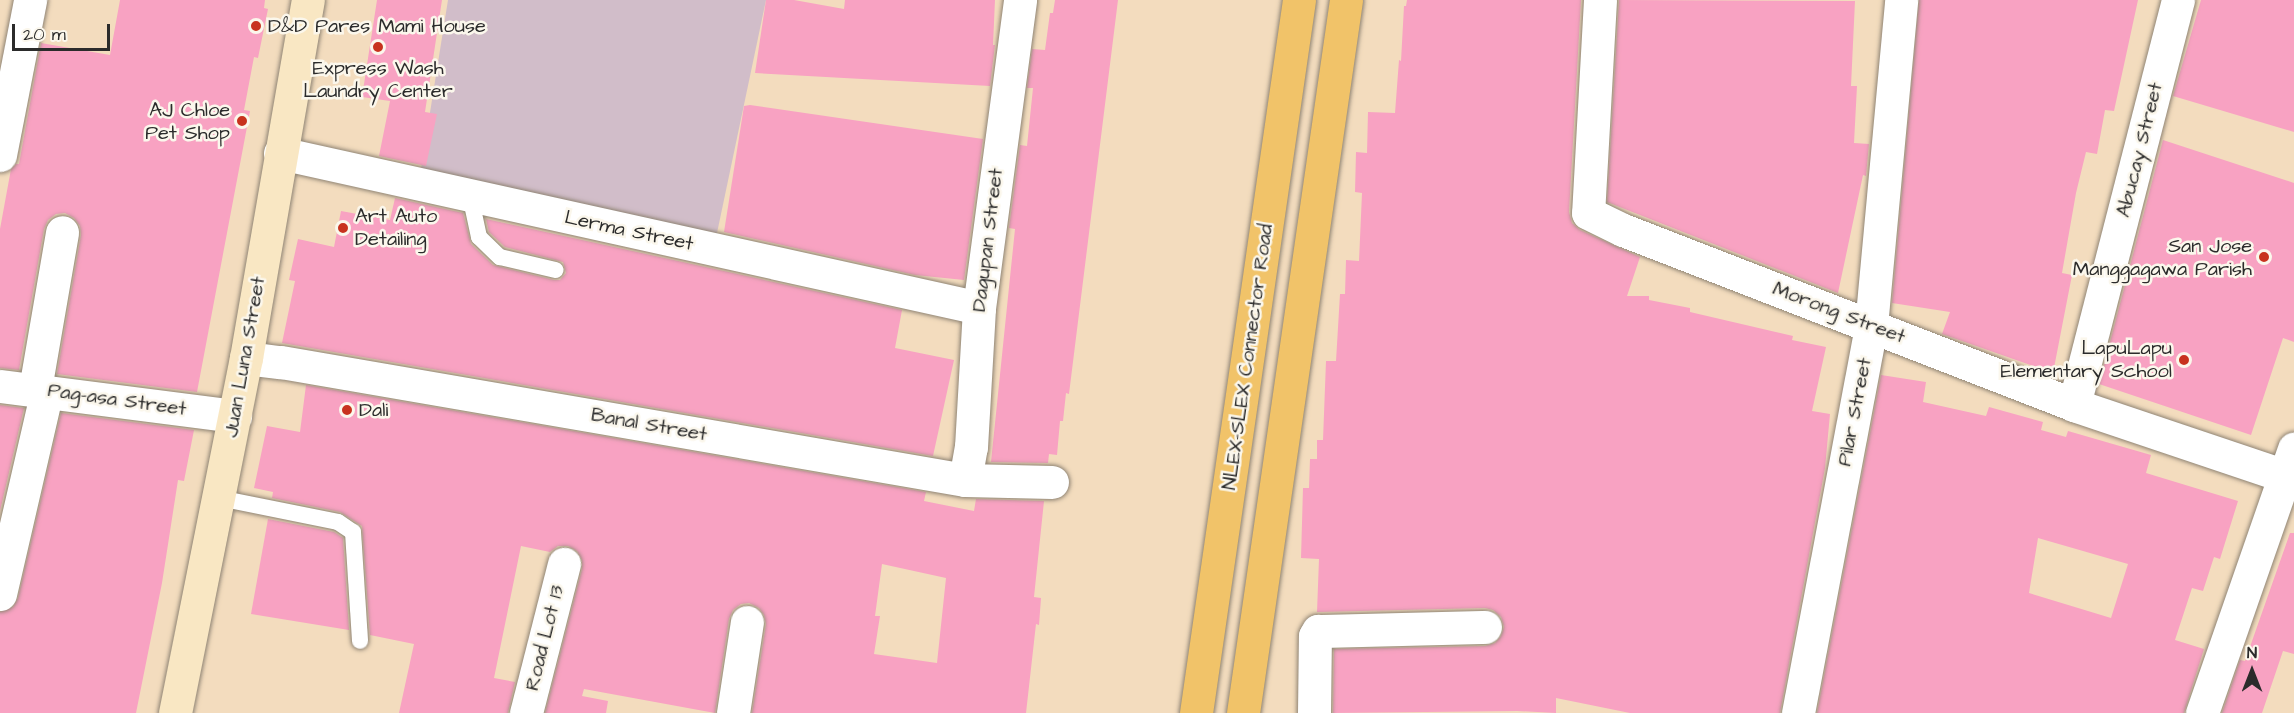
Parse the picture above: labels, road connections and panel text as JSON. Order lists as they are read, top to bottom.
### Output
{
  "streets": {
    "highway": ["NLEX-SLEX Connector Road"],
    "main road": ["Juan Luna Street"],
    "street": [
      "Abucay Street",
      "Lerma Street",
      "Dagupan Street",
      "Morong Street",
      "Pag-asa Street",
      "Pilar Street",
      "Banal Street",
      "Road Lot 13"
    ]
  },
  "crossings": [
    ["Abucay Street", "Morong Street"],
    ["Lerma Street", "Dagupan Street"],
    ["Lerma Street", "Juan Luna Street"],
    ["Dagupan Street", "Banal Street"],
    ["Morong Street", "Pilar Street"],
    ["Juan Luna Street", "Pag-asa Street"],
    ["Juan Luna Street", "Banal Street"]
  ],
  "places": [
    "D&D Pares Mami House",
    "Express Wash Laundry Center",
    "AJ Chloe Pet Shop",
    "Art Auto Detailing",
    "San Jose Manggagawa Parish",
    "LapuLapu Elementary School",
    "Dali"
  ],
  "scale_bar": "20 m",
  "north": "top"
}
